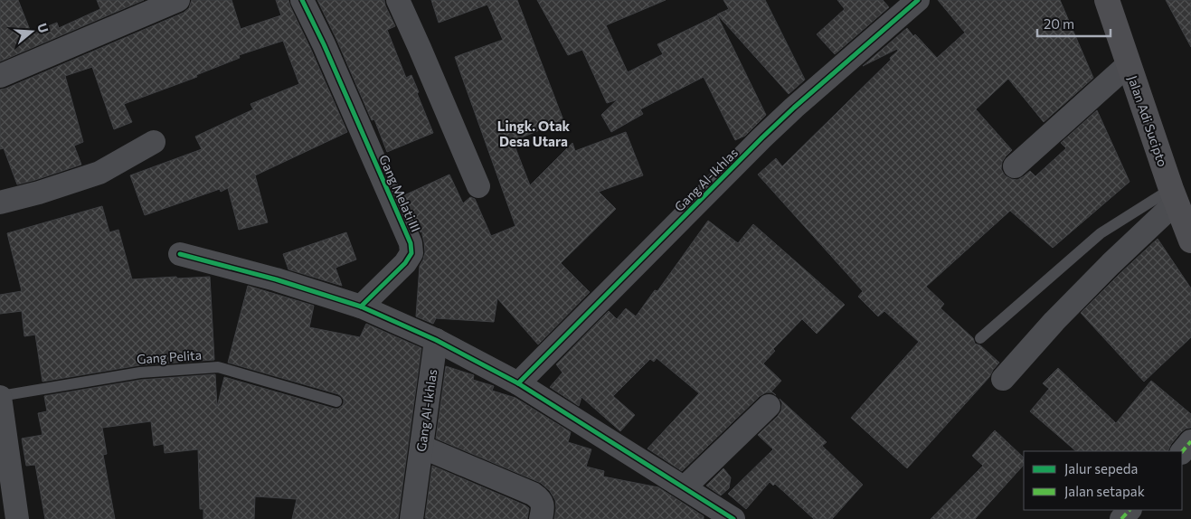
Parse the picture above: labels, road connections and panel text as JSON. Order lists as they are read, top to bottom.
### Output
{
  "streets": {
    "highway": ["Jalan Adi Sucipto"],
    "street": ["Gang Al-Ikhlas", "Gang Melati III"],
    "lane": ["Gang Pelita"]
  },
  "districts": ["Lingk. Otak Desa Utara"],
  "legend": ["Jalur sepeda", "Jalan setapak"],
  "scale_bar": "20 m",
  "north": "right"
}
